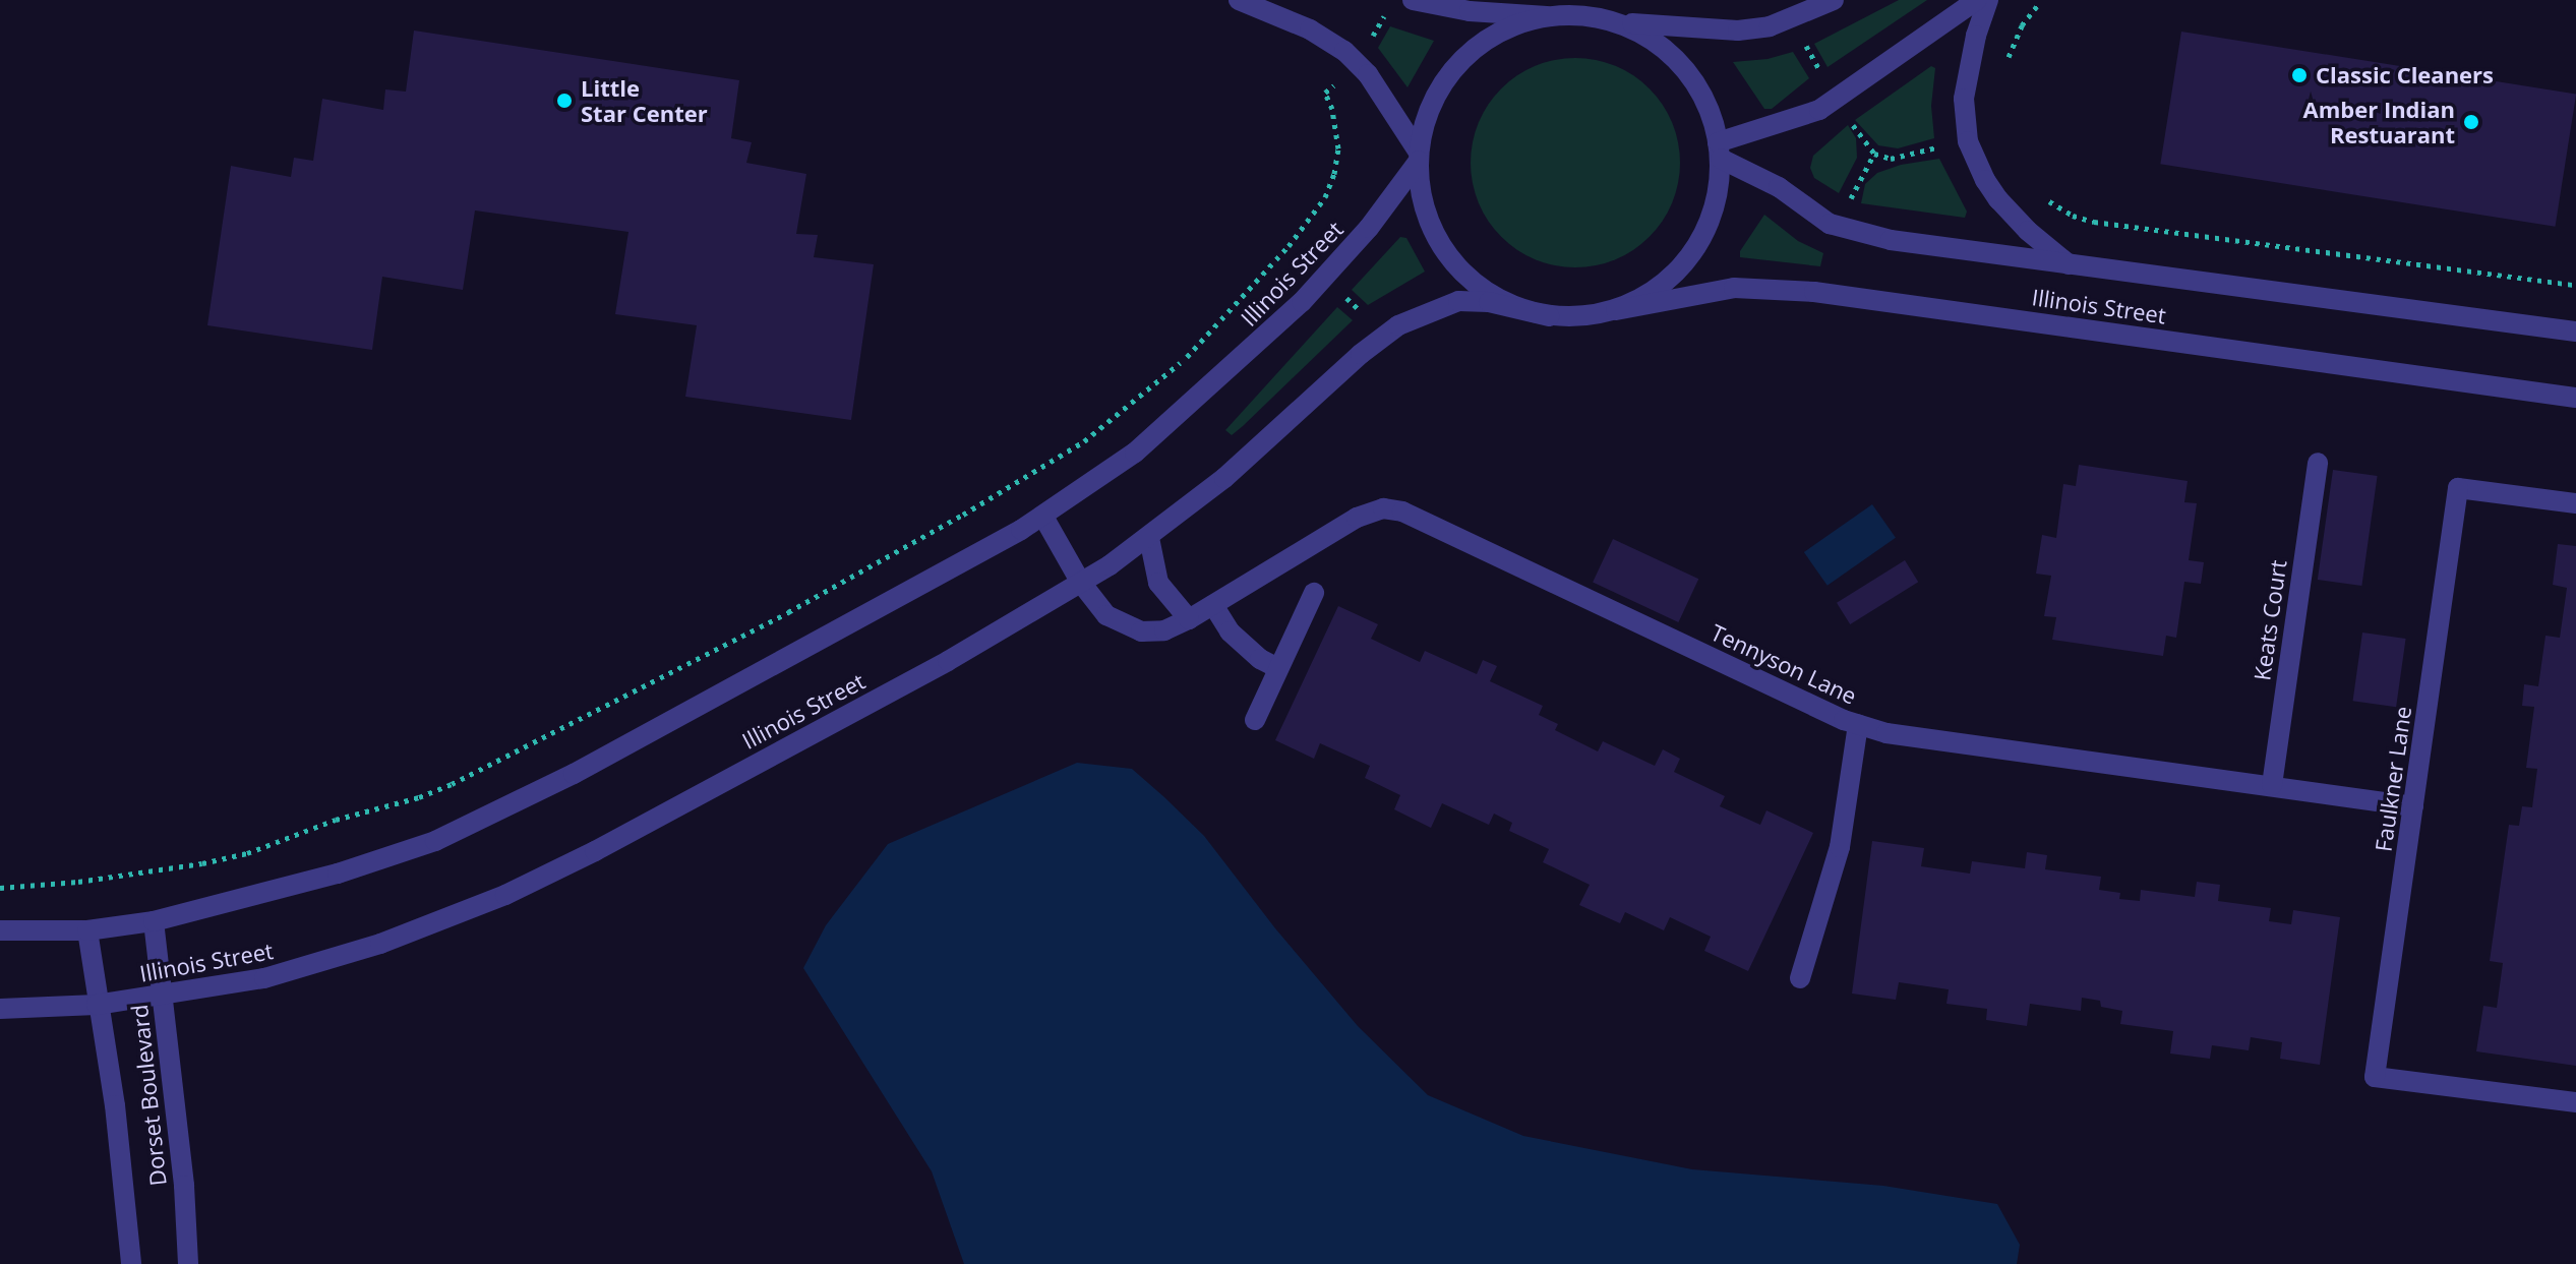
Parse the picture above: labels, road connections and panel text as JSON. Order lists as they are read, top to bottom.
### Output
{
  "streets": {
    "street": [
      "Illinois Street",
      "Keats Court",
      "Tennyson Lane",
      "Faulkner Lane",
      "Dorset Boulevard"
    ]
  },
  "crossings": [
    ["Illinois Street", "Tennyson Lane"],
    ["Illinois Street", "Dorset Boulevard"],
    ["Keats Court", "Tennyson Lane"],
    ["Tennyson Lane", "Faulkner Lane"]
  ],
  "places": ["Classic Cleaners", "Little Star Center", "Amber Indian Restuarant"]
}
